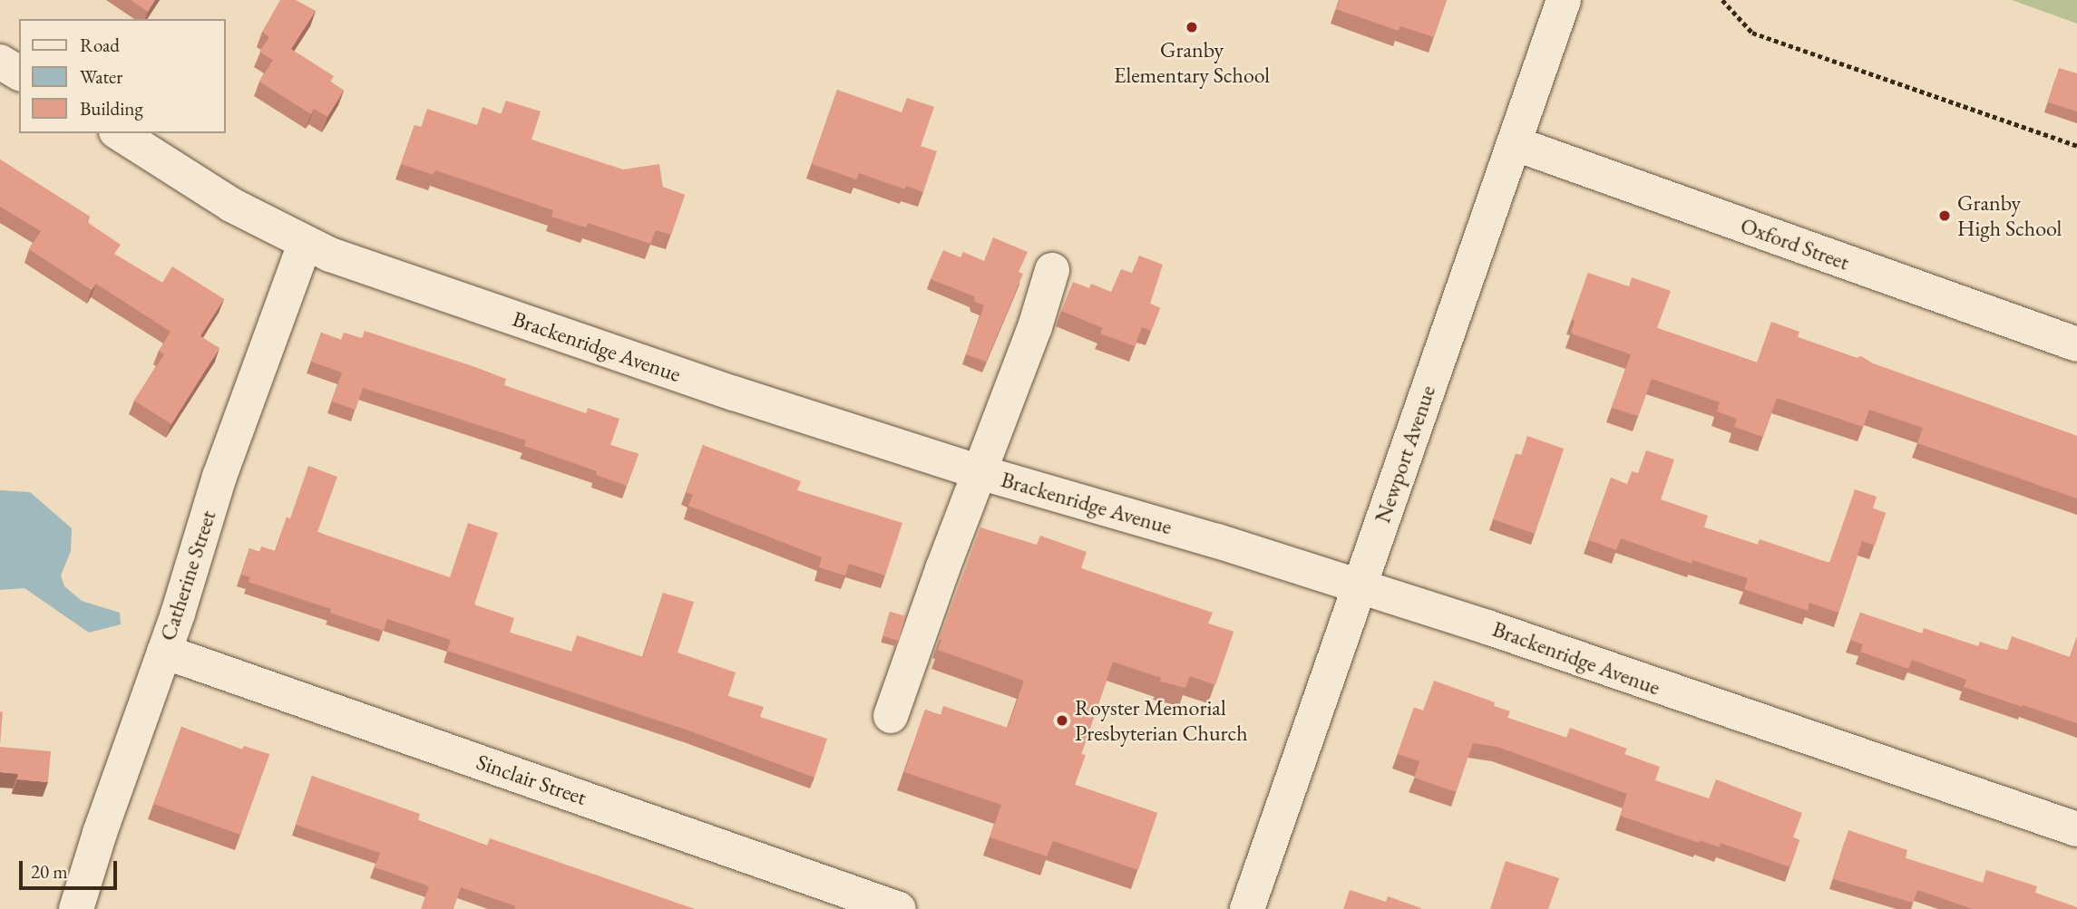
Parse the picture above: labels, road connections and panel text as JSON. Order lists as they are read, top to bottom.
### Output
{
  "streets": {
    "street": [
      "Oxford Street",
      "Brackenridge Avenue",
      "Newport Avenue",
      "Catherine Street",
      "Sinclair Street"
    ]
  },
  "crossings": [
    ["Oxford Street", "Newport Avenue"],
    ["Brackenridge Avenue", "Newport Avenue"],
    ["Brackenridge Avenue", "Catherine Street"],
    ["Catherine Street", "Sinclair Street"]
  ],
  "places": ["Granby Elementary School", "Granby High School", "Royster Memorial Presbyterian Church"],
  "legend": ["Road", "Water", "Building"],
  "scale_bar": "20 m"
}
